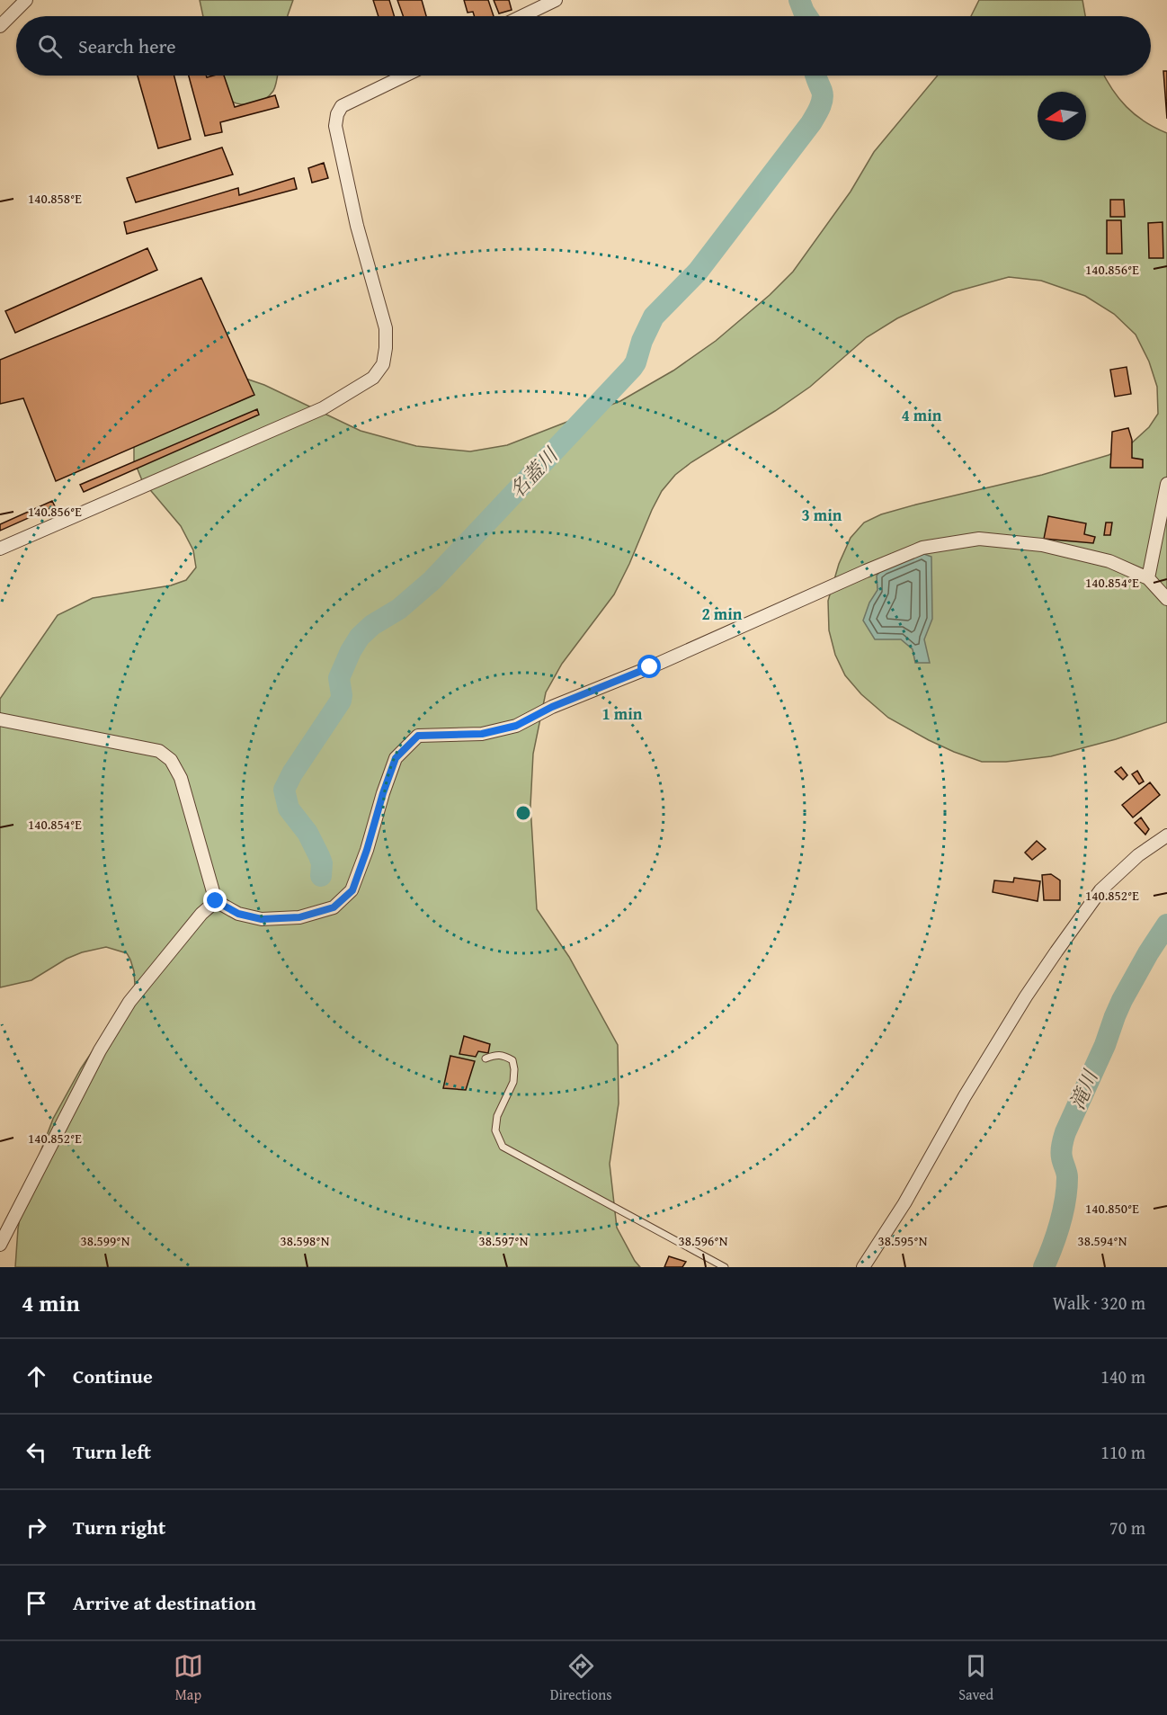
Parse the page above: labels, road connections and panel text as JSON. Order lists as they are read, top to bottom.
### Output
{
  "water": ["名蓋川", "滝川"],
  "north": "left",
  "page": {
    "search": "Search here",
    "heading": ["4 min", "Walk · 320 m"],
    "list": [
      ["Continue", "140 m"],
      ["Turn left", "110 m"],
      ["Turn right", "70 m"],
      "Arrive at destination"
    ],
    "nav": ["Map", "Directions", "Saved"]
  },
  "coordinates": [
    "140.858°E",
    "140.856°E",
    "140.854°E",
    "140.852°E",
    "140.850°E",
    "38.599°N",
    "38.598°N",
    "38.597°N",
    "38.596°N",
    "38.595°N",
    "38.594°N"
  ],
  "rings": [
    "4 min",
    "3 min",
    "2 min",
    "1 min"
  ]
}
